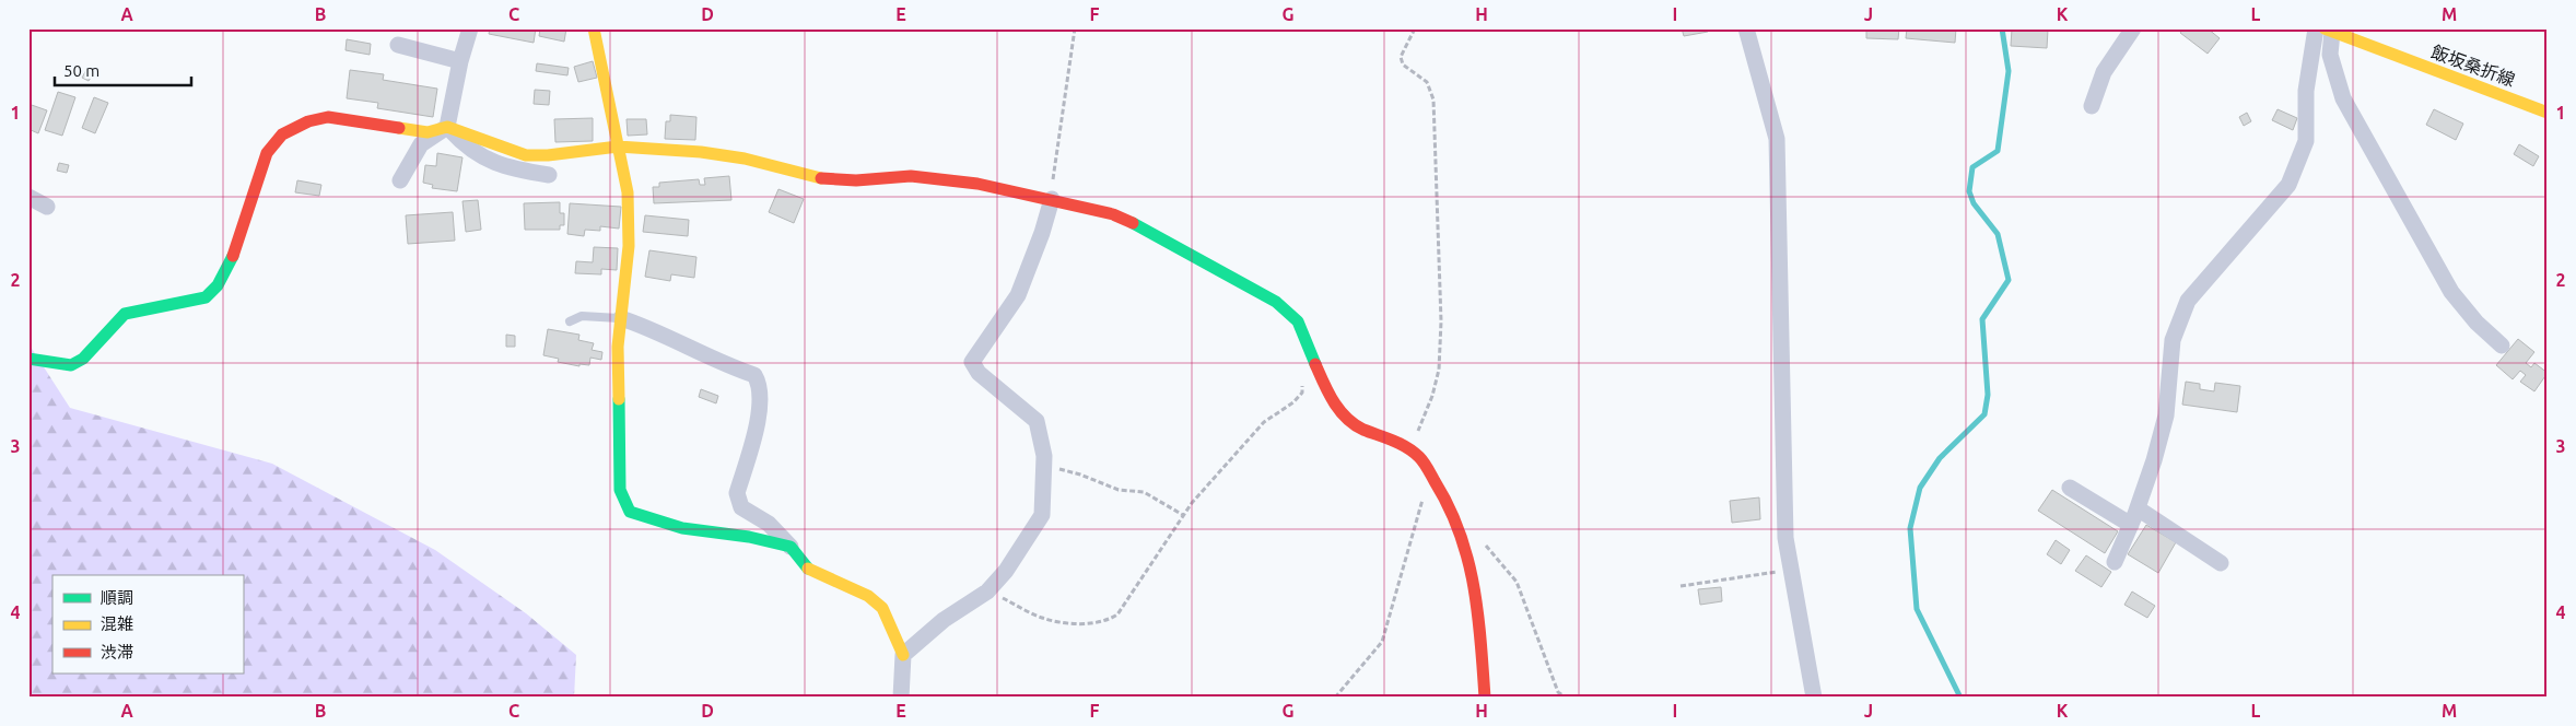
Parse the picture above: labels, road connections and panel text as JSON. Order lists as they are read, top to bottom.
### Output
{
  "streets": {
    "street": ["飯坂桑折線"]
  },
  "legend": ["順調", "混雑", "渋滞"],
  "scale_bar": "50 m",
  "grid": {
    "columns": [
      "A",
      "B",
      "C",
      "D",
      "E",
      "F",
      "G",
      "H",
      "I",
      "J",
      "K",
      "L",
      "M"
    ],
    "rows": [
      "1",
      "2",
      "3",
      "4"
    ]
  }
}
